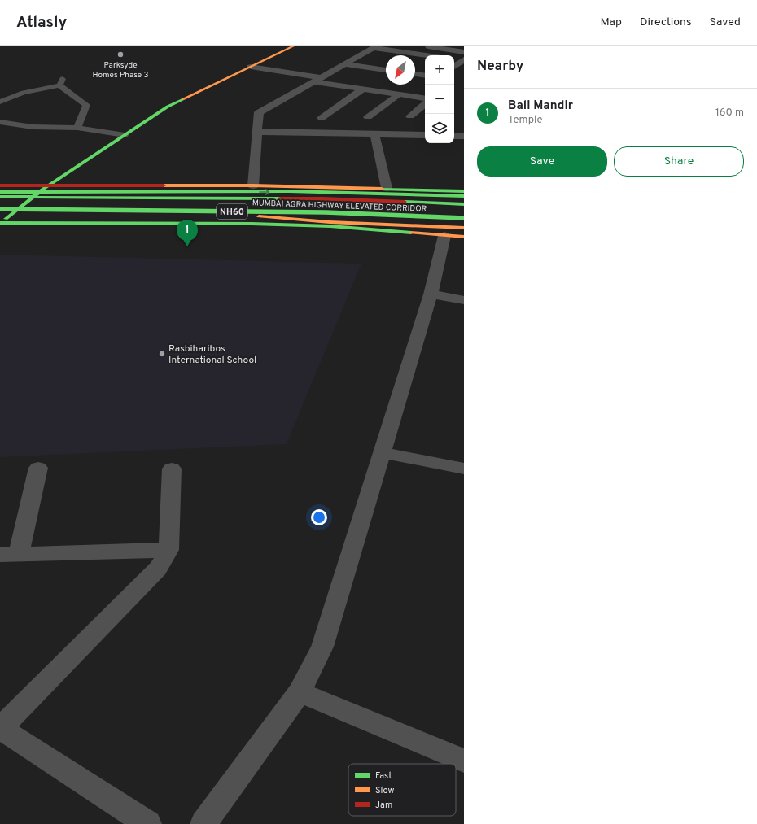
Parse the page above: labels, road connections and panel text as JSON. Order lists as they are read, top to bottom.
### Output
{
  "streets": {
    "main road": ["MUMBAI AGRA HIGHWAY ELEVATED CORRIDOR", "NH60"]
  },
  "places": ["Parksyde Homes Phase 3", "Rasbiharibos International School"],
  "legend": ["Fast", "Slow", "Jam"],
  "north": "bottom left",
  "page": {
    "header": "Atlasly",
    "nav": ["Map", "Directions", "Saved"],
    "heading": "Nearby",
    "map_buttons": ["+", "−"],
    "list": [
      {
        "mark": "1",
        "name": "Bali Mandir",
        "note": "Temple",
        "value": "160 m"
      }
    ],
    "buttons": ["Save", "Share"],
    "pins": "1"
  }
}
